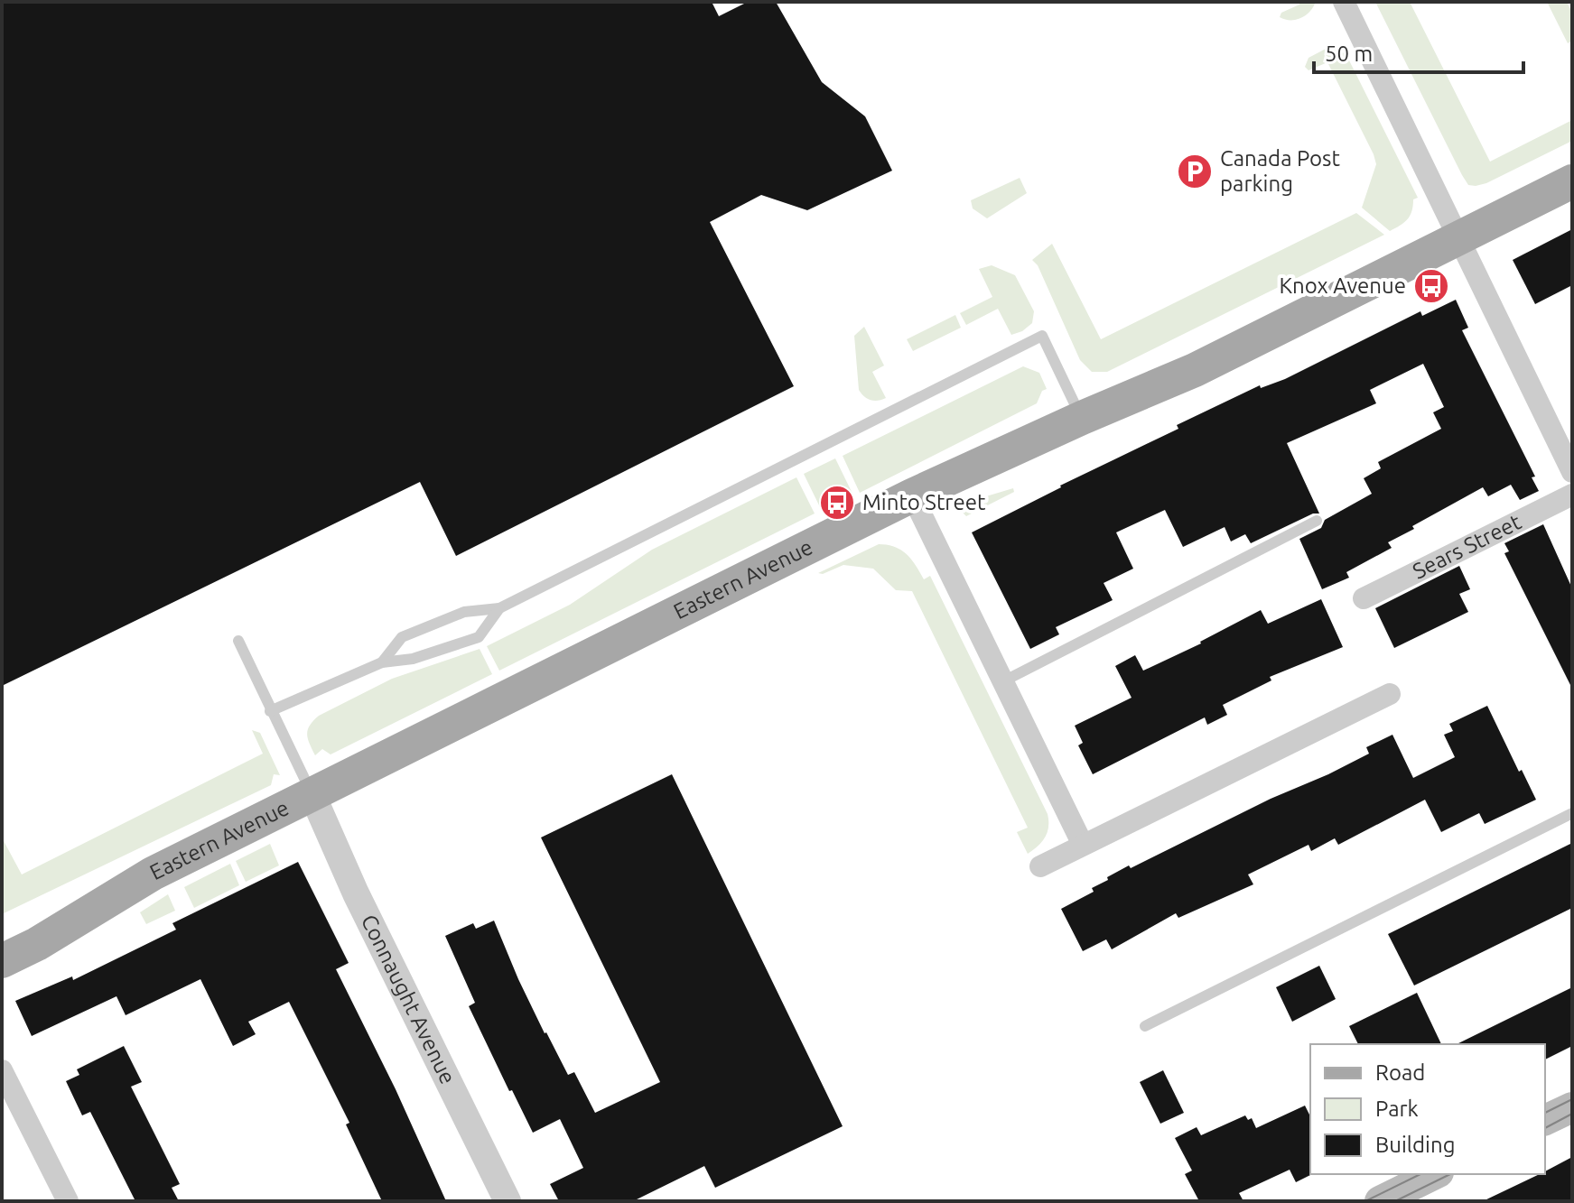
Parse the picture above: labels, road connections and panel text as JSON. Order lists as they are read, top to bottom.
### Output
{
  "streets": {
    "main road": ["Eastern Avenue"],
    "street": ["Sears Street", "Connaught Avenue"]
  },
  "crossings": [
    ["Eastern Avenue", "Connaught Avenue"]
  ],
  "places": {
    "parking": ["Canada Post parking"],
    "bus stop": ["Knox Avenue", "Minto Street"]
  },
  "legend": ["Road", "Park", "Building"],
  "scale_bar": "50 m"
}
